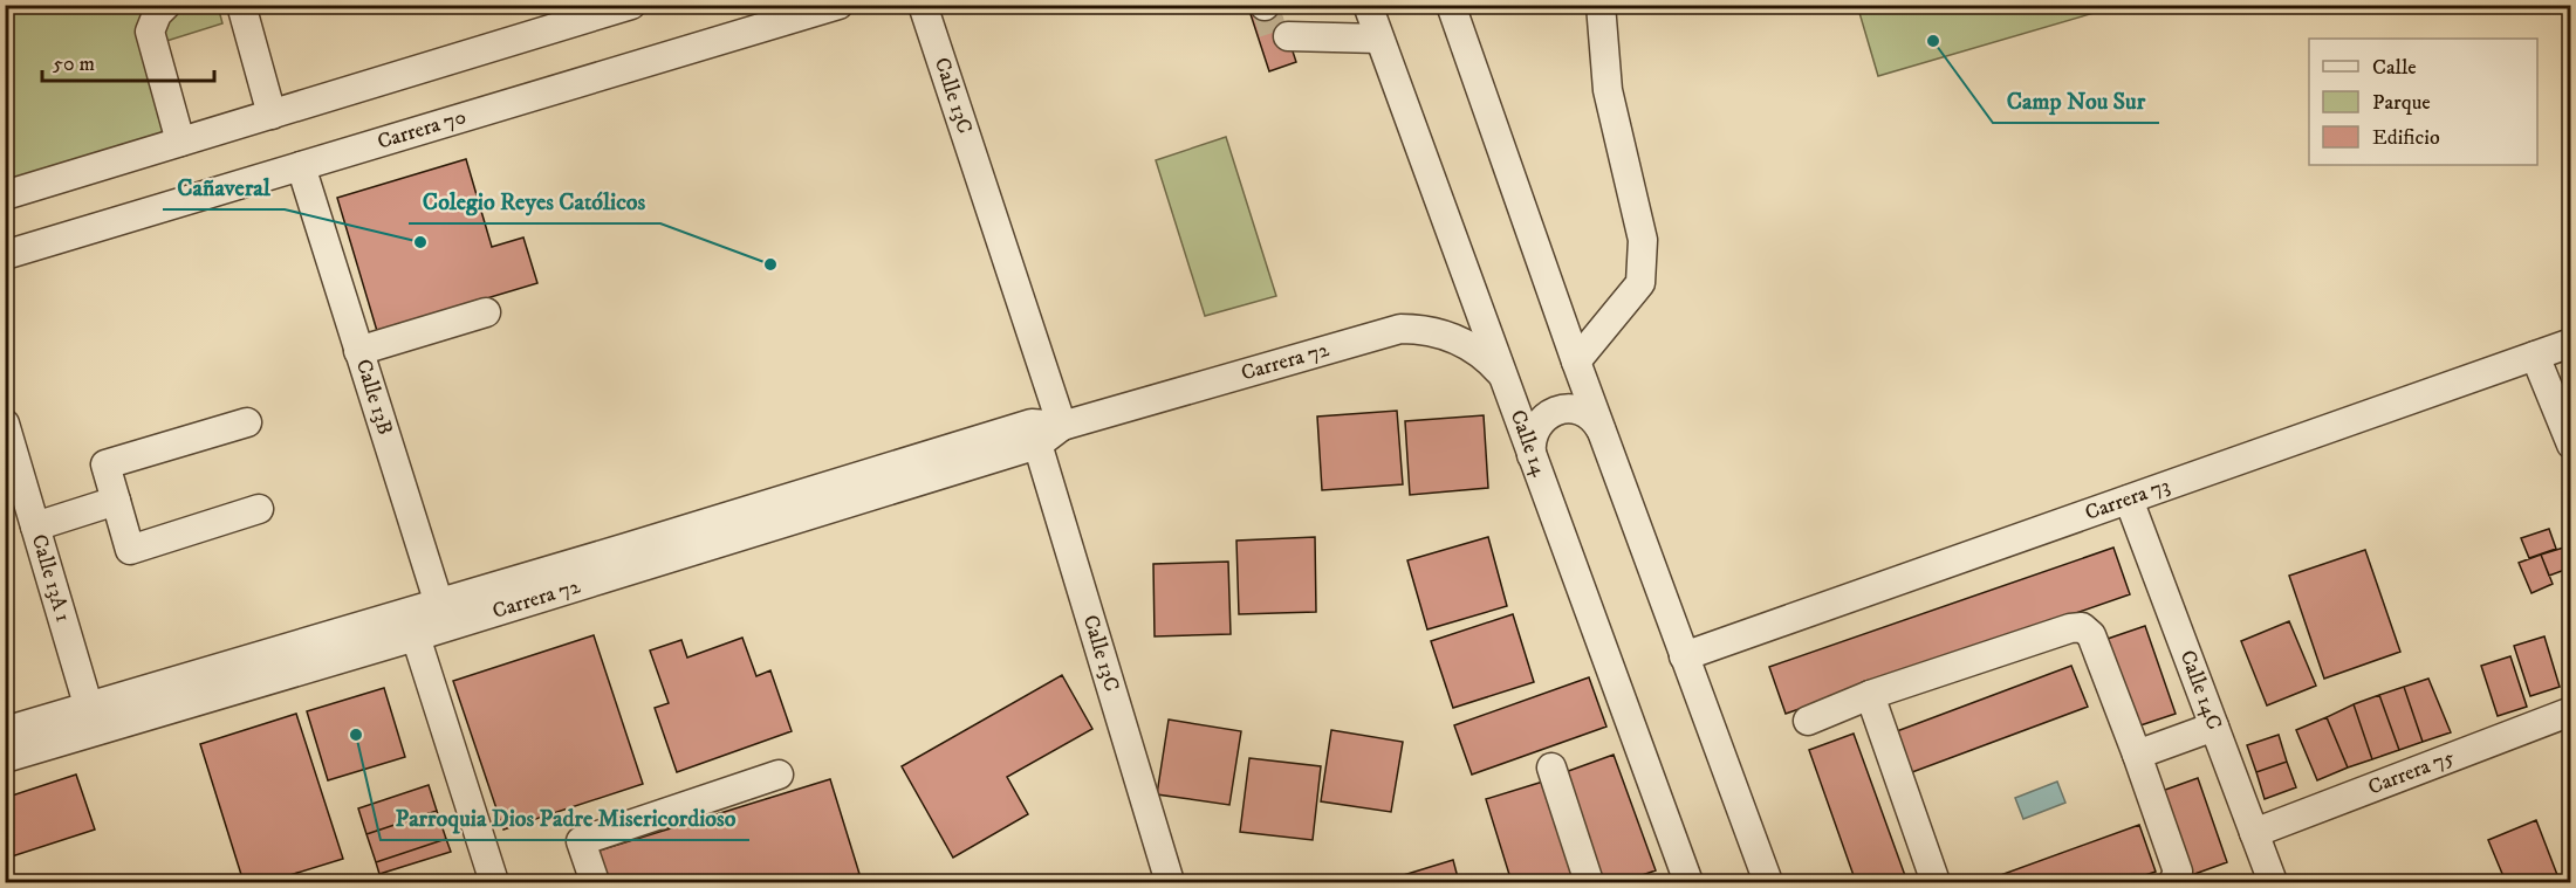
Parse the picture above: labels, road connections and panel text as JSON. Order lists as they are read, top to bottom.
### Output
{
  "streets": {
    "street": [
      "Calle 13C",
      "Carrera 70",
      "Carrera 72",
      "Calle 13B",
      "Calle 14",
      "Carrera 73",
      "Calle 13A 1",
      "Calle 14C",
      "Carrera 75"
    ]
  },
  "crossings": [
    ["Calle 13C", "Carrera 72"],
    ["Carrera 70", "Calle 13B"],
    ["Carrera 72", "Calle 13B"],
    ["Carrera 72", "Calle 14"],
    ["Carrera 72", "Calle 13A 1"],
    ["Carrera 73", "Calle 14C"],
    ["Calle 14C", "Carrera 75"]
  ],
  "places": [
    "Camp Nou Sur",
    "Cañaveral",
    "Colegio Reyes Católicos",
    "Parroquia Dios Padre Misericordioso"
  ],
  "legend": ["Calle", "Parque", "Edificio"],
  "scale_bar": "50 m"
}
